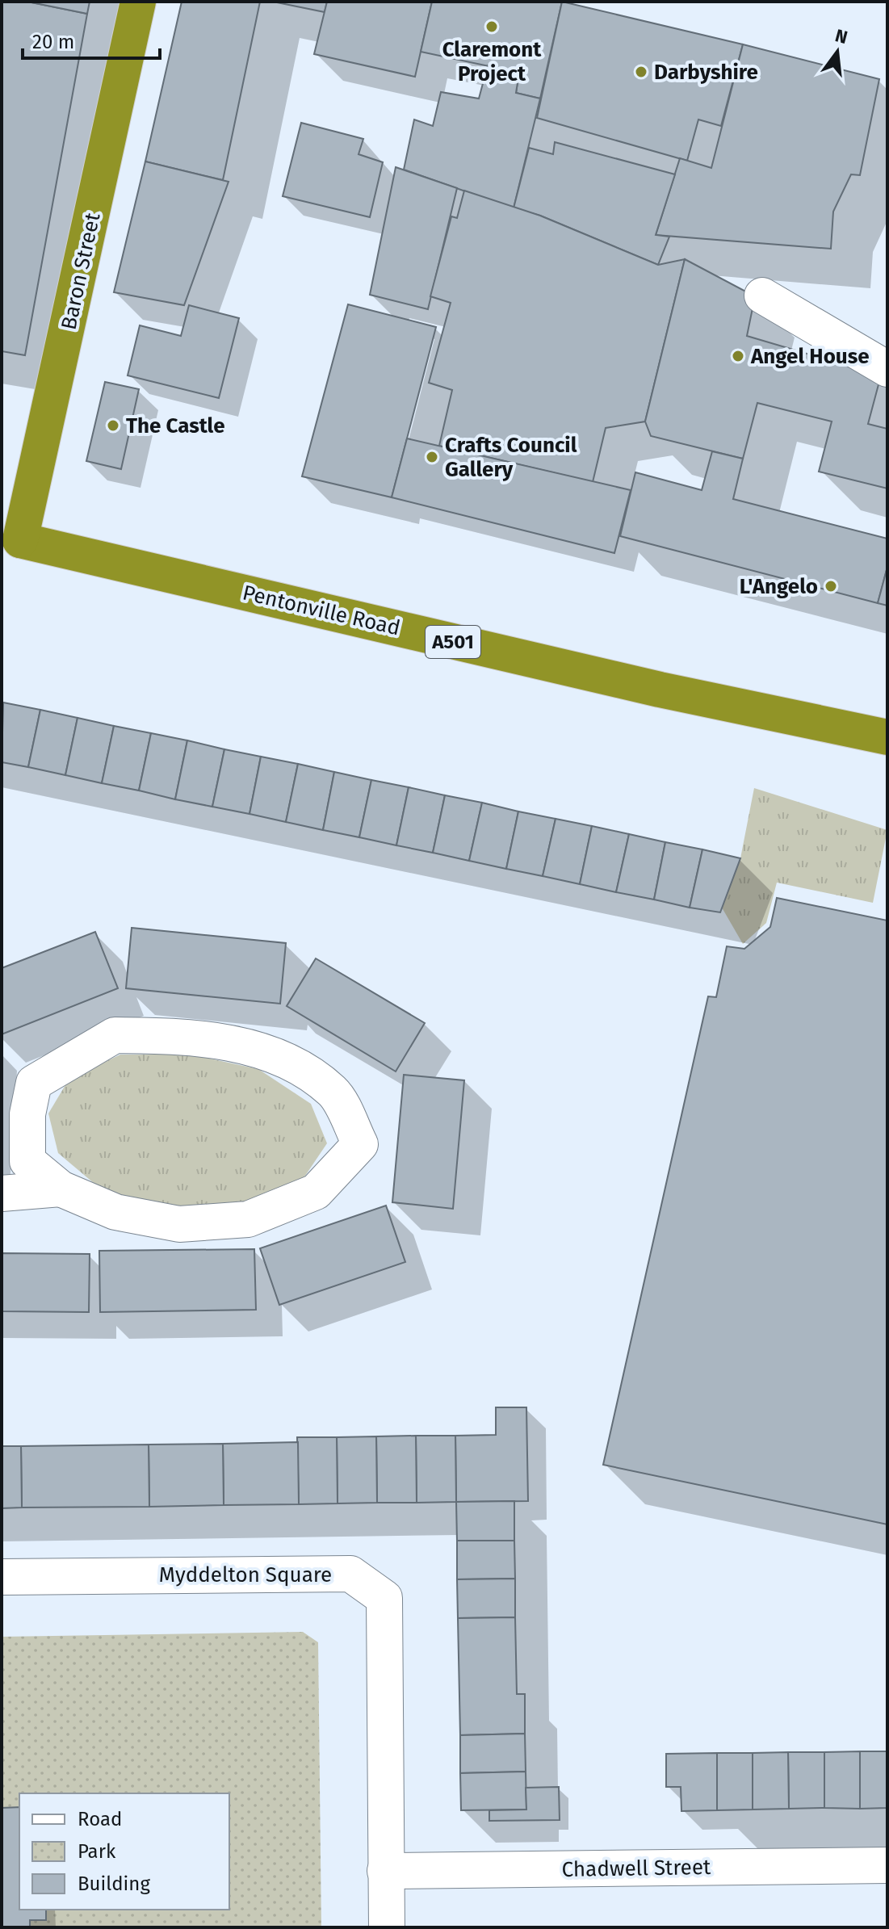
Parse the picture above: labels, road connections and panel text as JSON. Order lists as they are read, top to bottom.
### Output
{
  "streets": {
    "highway": ["Baron Street", "Pentonville Road", "A501"],
    "street": ["Myddelton Square", "Chadwell Street"]
  },
  "crossings": [
    ["Baron Street", "Pentonville Road"],
    ["Myddelton Square", "Chadwell Street"]
  ],
  "places": [
    "Claremont Project",
    "Darbyshire",
    "Angel House",
    "The Castle",
    "Crafts Council Gallery",
    "L'Angelo"
  ],
  "legend": ["Road", "Park", "Building"],
  "scale_bar": "20 m",
  "north": "top"
}
